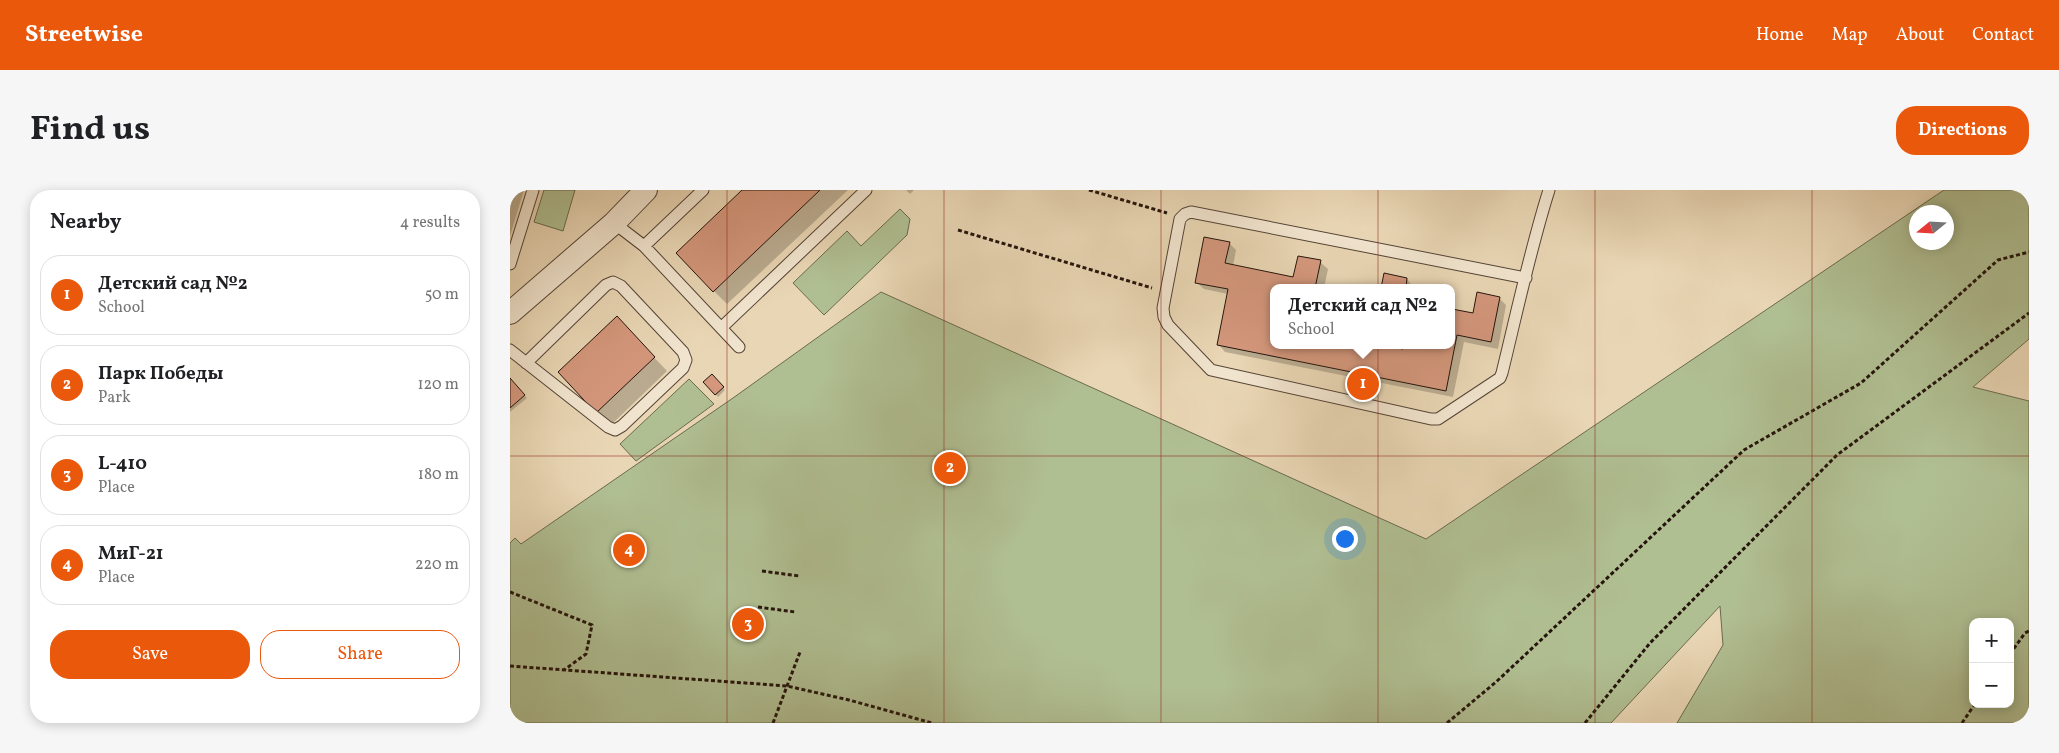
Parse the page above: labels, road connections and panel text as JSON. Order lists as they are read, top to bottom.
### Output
{
  "north": "left",
  "page": {
    "header": "Streetwise",
    "nav": [
      "Home",
      "Map",
      "About",
      "Contact"
    ],
    "title": "Find us",
    "buttons": [
      "Directions",
      ["Save", "Share"]
    ],
    "heading": ["Nearby", "4 results"],
    "list": [
      {
        "mark": "1",
        "name": "Детский сад №2",
        "note": "School",
        "value": "50 m"
      },
      {
        "mark": "2",
        "name": "Парк Победы",
        "note": "Park",
        "value": "120 m"
      },
      {
        "mark": "3",
        "name": "L-410",
        "note": "Place",
        "value": "180 m"
      },
      {
        "mark": "4",
        "name": "МиГ-21",
        "note": "Place",
        "value": "220 m"
      }
    ],
    "popup": ["Детский сад №2", "School"],
    "pins": [
      "1",
      "2",
      "4",
      "3"
    ],
    "map_buttons": ["+", "−"]
  }
}
